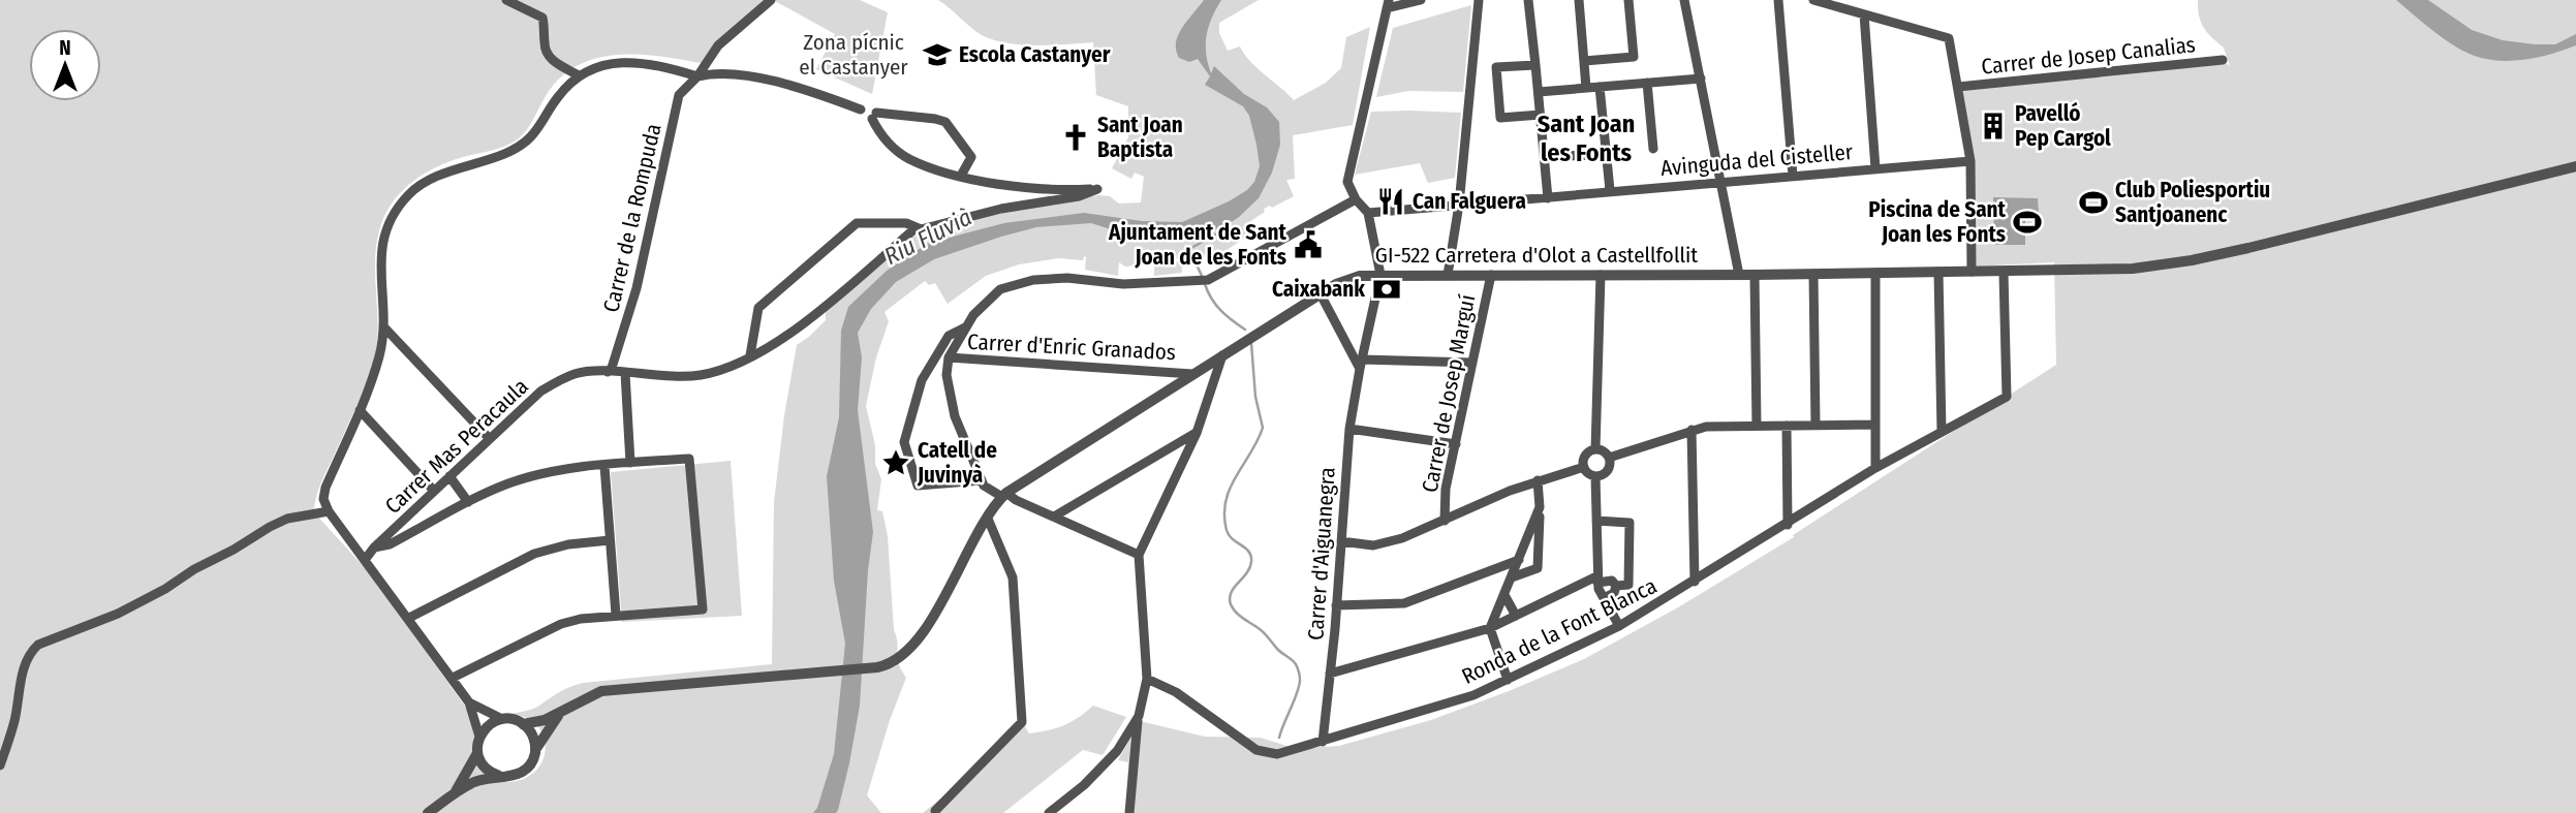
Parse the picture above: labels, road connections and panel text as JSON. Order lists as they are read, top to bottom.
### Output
{
  "streets": {
    "street": [
      "Carrer de Josep Canalias",
      "Avinguda del Cisteller",
      "Carrer de la Rompuda",
      "GI-522 Carretera d'Olot a Castellfollit",
      "Carrer d'Enric Granados",
      "Carrer de Josep Marguí",
      "Carrer Mas Peracaula",
      "Carrer d'Aiguanegra",
      "Ronda de la Font Blanca"
    ]
  },
  "crossings": [
    ["Carrer de la Rompuda", "Carrer Mas Peracaula"],
    ["GI-522 Carretera d'Olot a Castellfollit", "Carrer d'Enric Granados"],
    ["GI-522 Carretera d'Olot a Castellfollit", "Carrer de Josep Marguí"],
    ["GI-522 Carretera d'Olot a Castellfollit", "Carrer d'Aiguanegra"],
    ["GI-522 Carretera d'Olot a Castellfollit", "Ronda de la Font Blanca"],
    ["Carrer d'Aiguanegra", "Ronda de la Font Blanca"]
  ],
  "districts": ["Sant Joan les Fonts"],
  "water": ["Riu Fluvià"],
  "parks": ["Zona pícnic el Castanyer"],
  "places": {
    "school or university": ["Escola Castanyer"],
    "building": ["Pavelló Pep Cargol"],
    "church": ["Sant Joan Baptista"],
    "restaurant": ["Can Falguera"],
    "sports": ["Club Poliesportiu Santjoanenc", "Piscina de Sant Joan les Fonts"],
    "public building": ["Ajuntament de Sant Joan de les Fonts"],
    "bank": ["Caixabank"],
    "place": ["Catell de Juvinyà"]
  },
  "north": "top"
}
